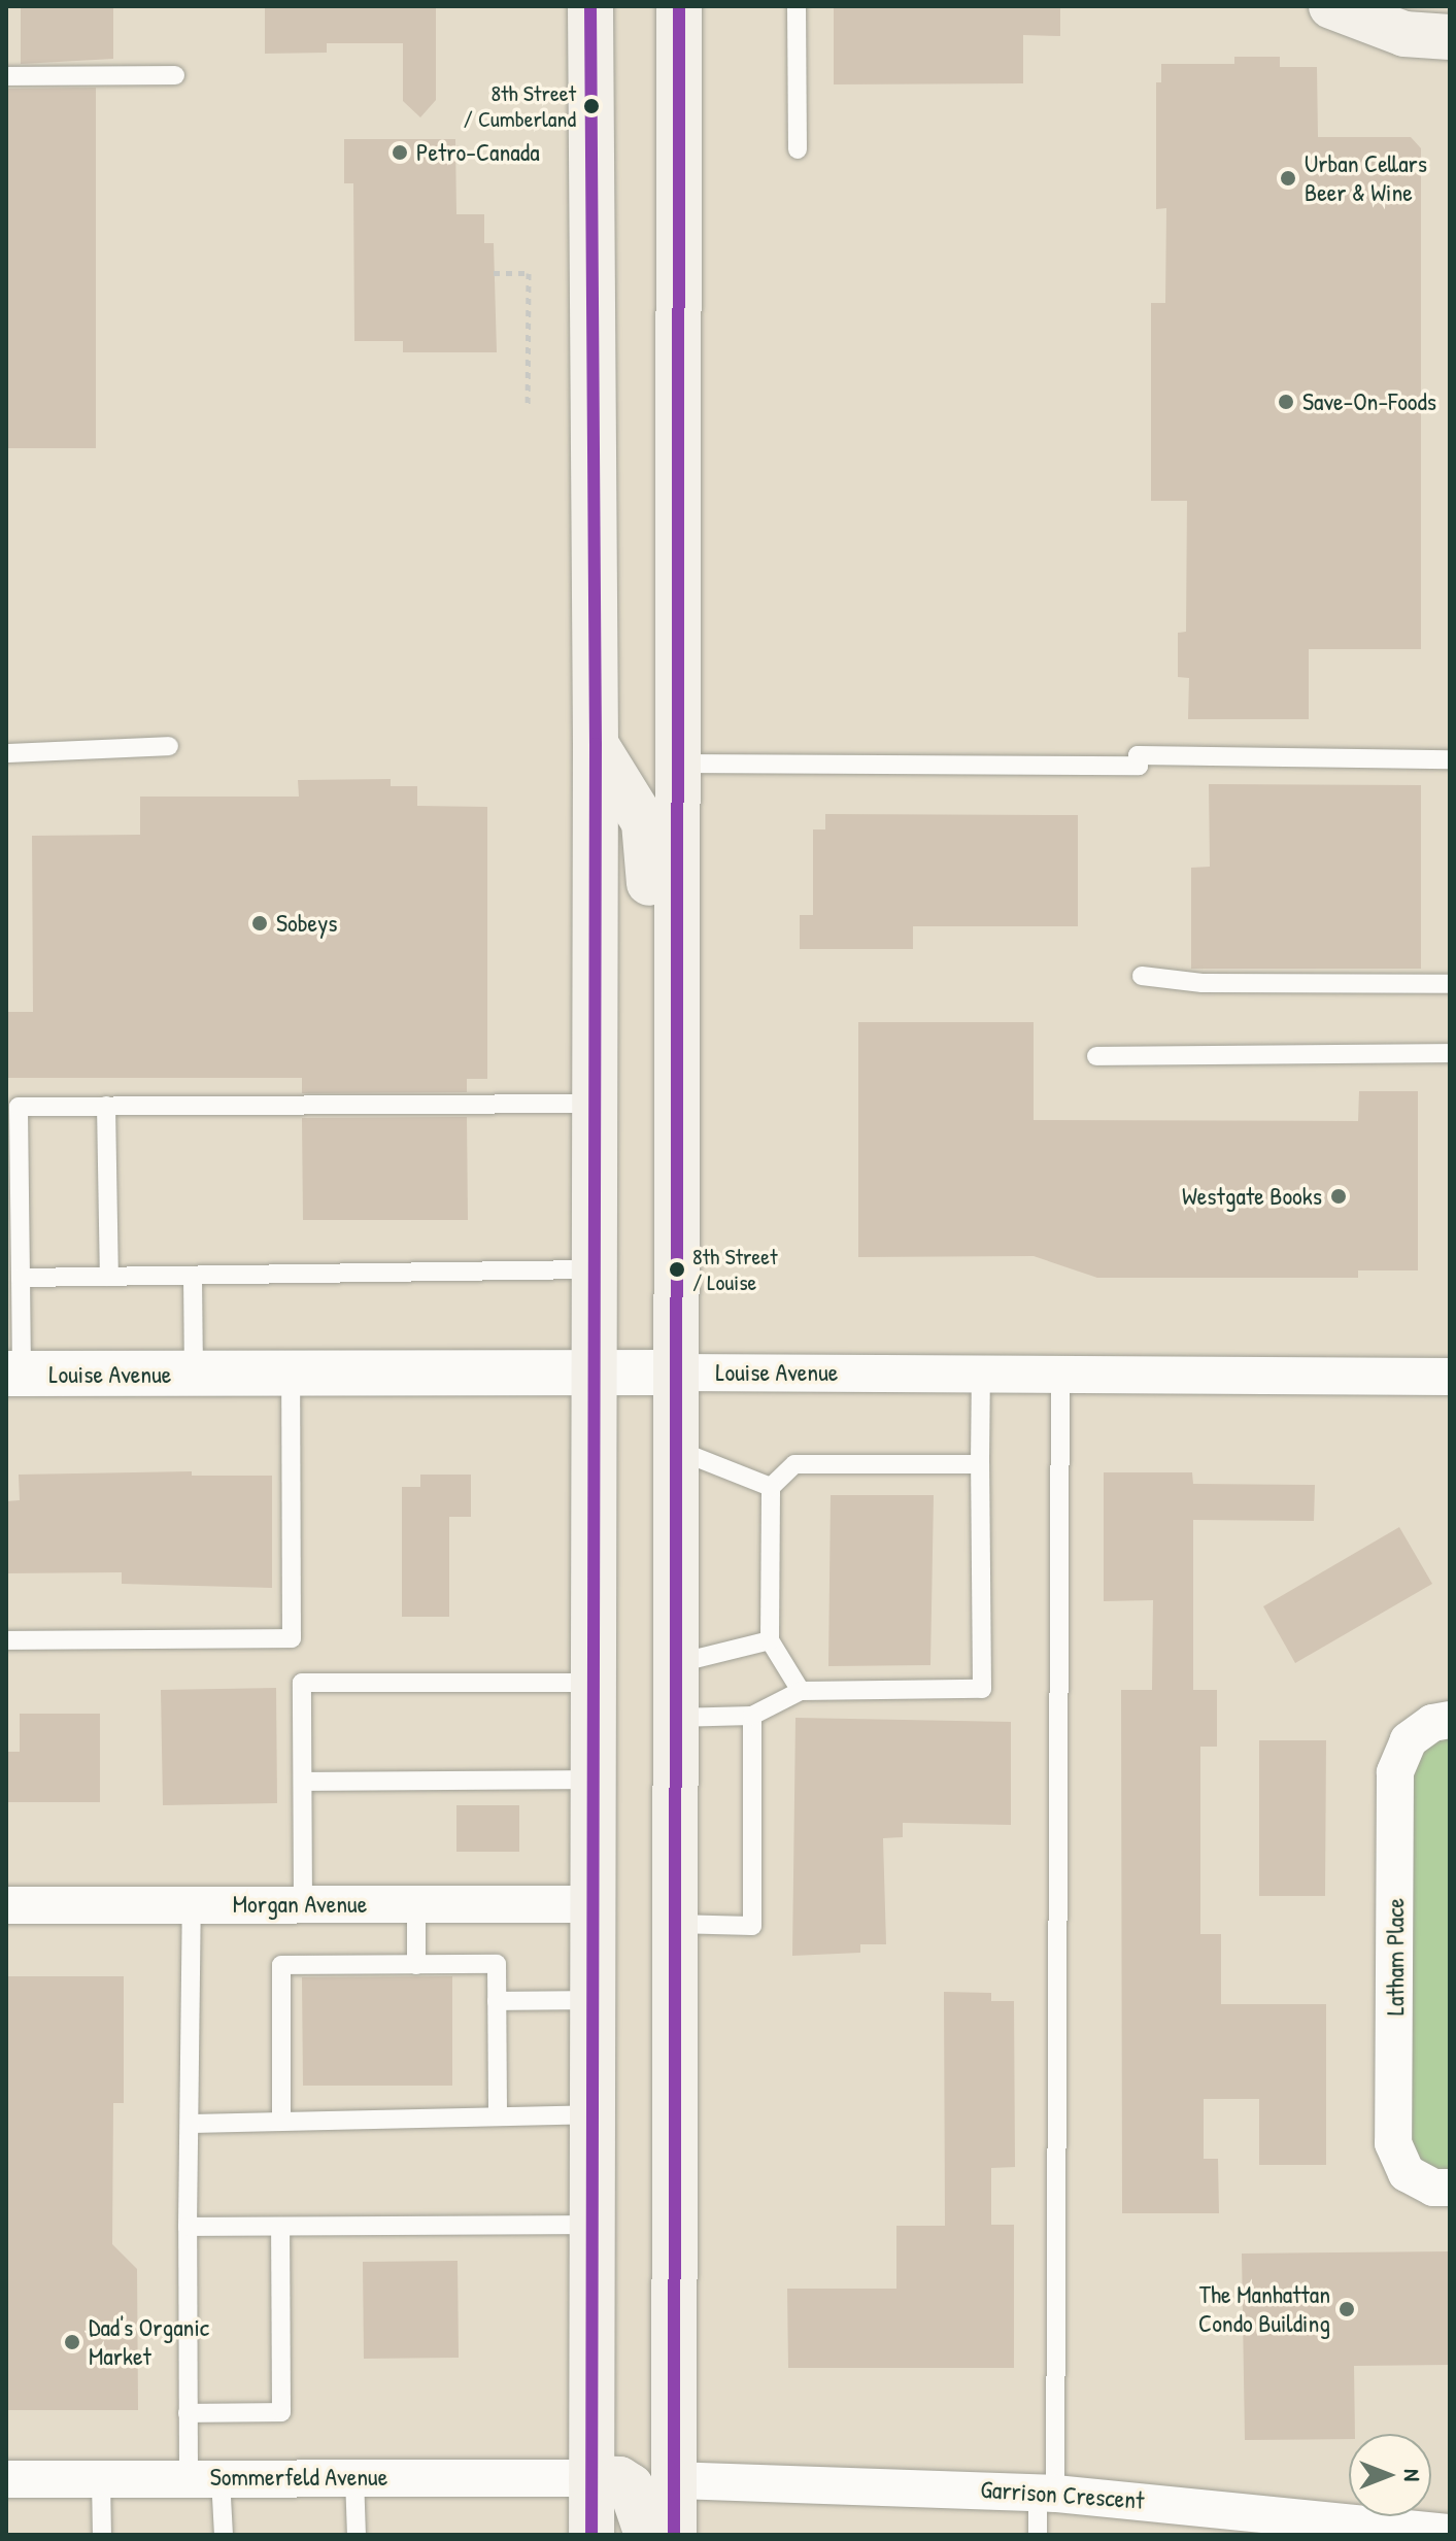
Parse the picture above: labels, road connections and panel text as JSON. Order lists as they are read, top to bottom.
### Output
{
  "streets": {
    "street": [
      "Louise Avenue",
      "Morgan Avenue",
      "Latham Place",
      "Sommerfeld Avenue",
      "Garrison Crescent"
    ]
  },
  "places": [
    "8th Street / Cumberland",
    "Petro-Canada",
    "Urban Cellars Beer & Wine",
    "Save-On-Foods",
    "Sobeys",
    "Westgate Books",
    "8th Street / Louise",
    "The Manhattan Condo Building",
    "Dad's Organic Market"
  ],
  "north": "right"
}
